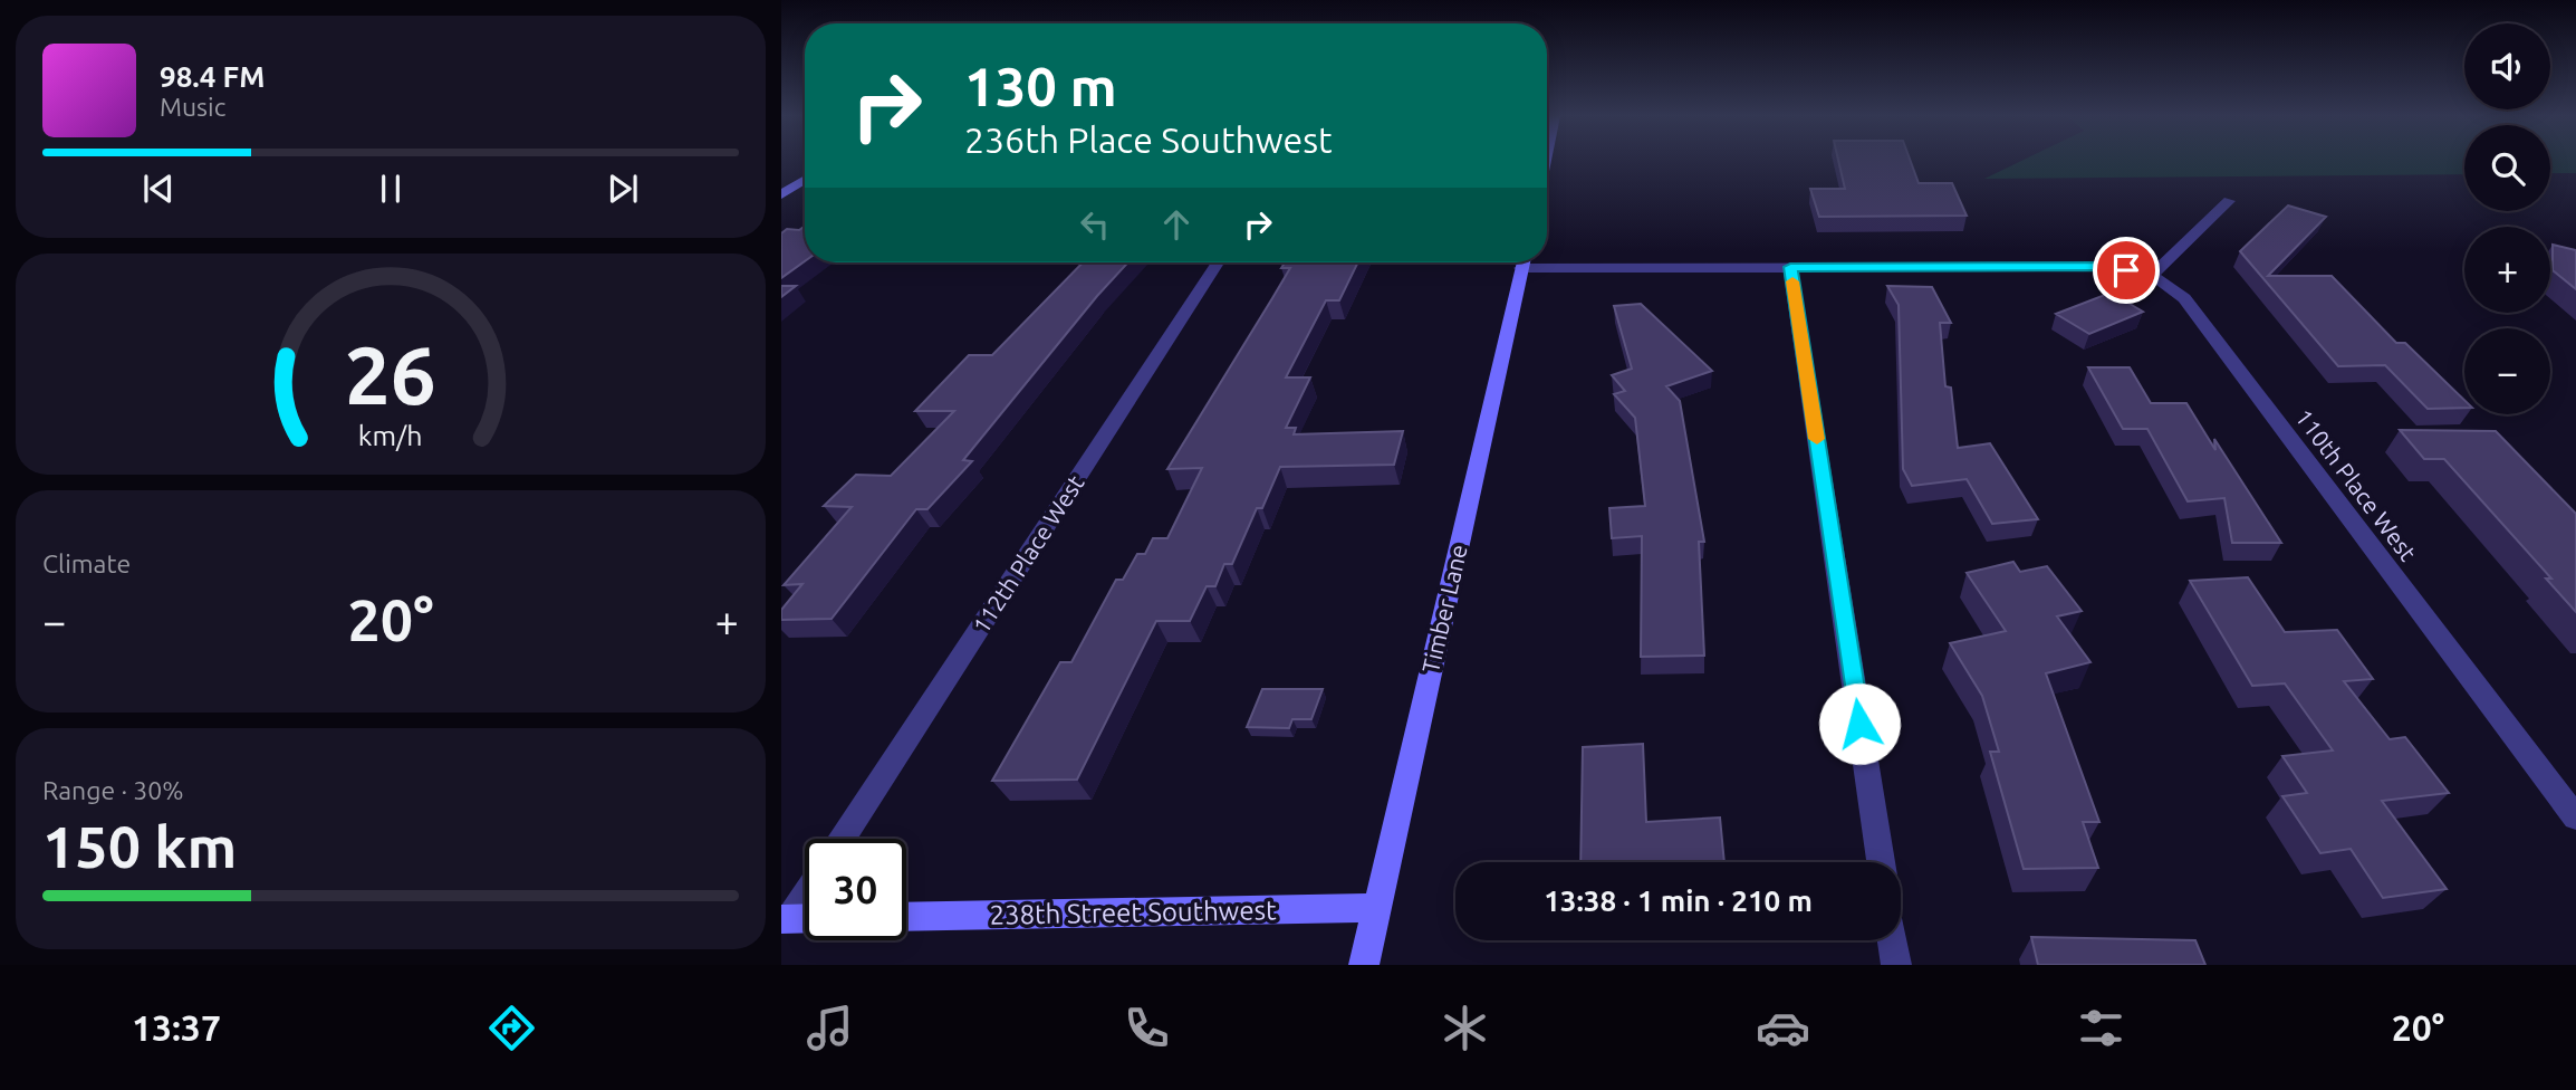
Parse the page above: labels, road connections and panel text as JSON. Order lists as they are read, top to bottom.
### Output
{
  "streets": {
    "street": [
      "110th Place West",
      "112th Place West",
      "Timber Lane",
      "238th Street Southwest"
    ]
  },
  "crossings": [
    ["Timber Lane", "238th Street Southwest"]
  ],
  "page": {
    "map_buttons": ["+", "−"],
    "turn": ["130 m", "236th Place Southwest"],
    "song": ["98.4 FM", "Music"],
    "tile": [
      "Climate",
      ["Range · 30%", "150 km"]
    ],
    "heat": ["−", "20°", "+"],
    "limit": "30",
    "trip": "13:38 · 1 min · 210 m",
    "tabs": ["13:37", "20°"],
    "gauge": ["26", "km/h"]
  }
}
